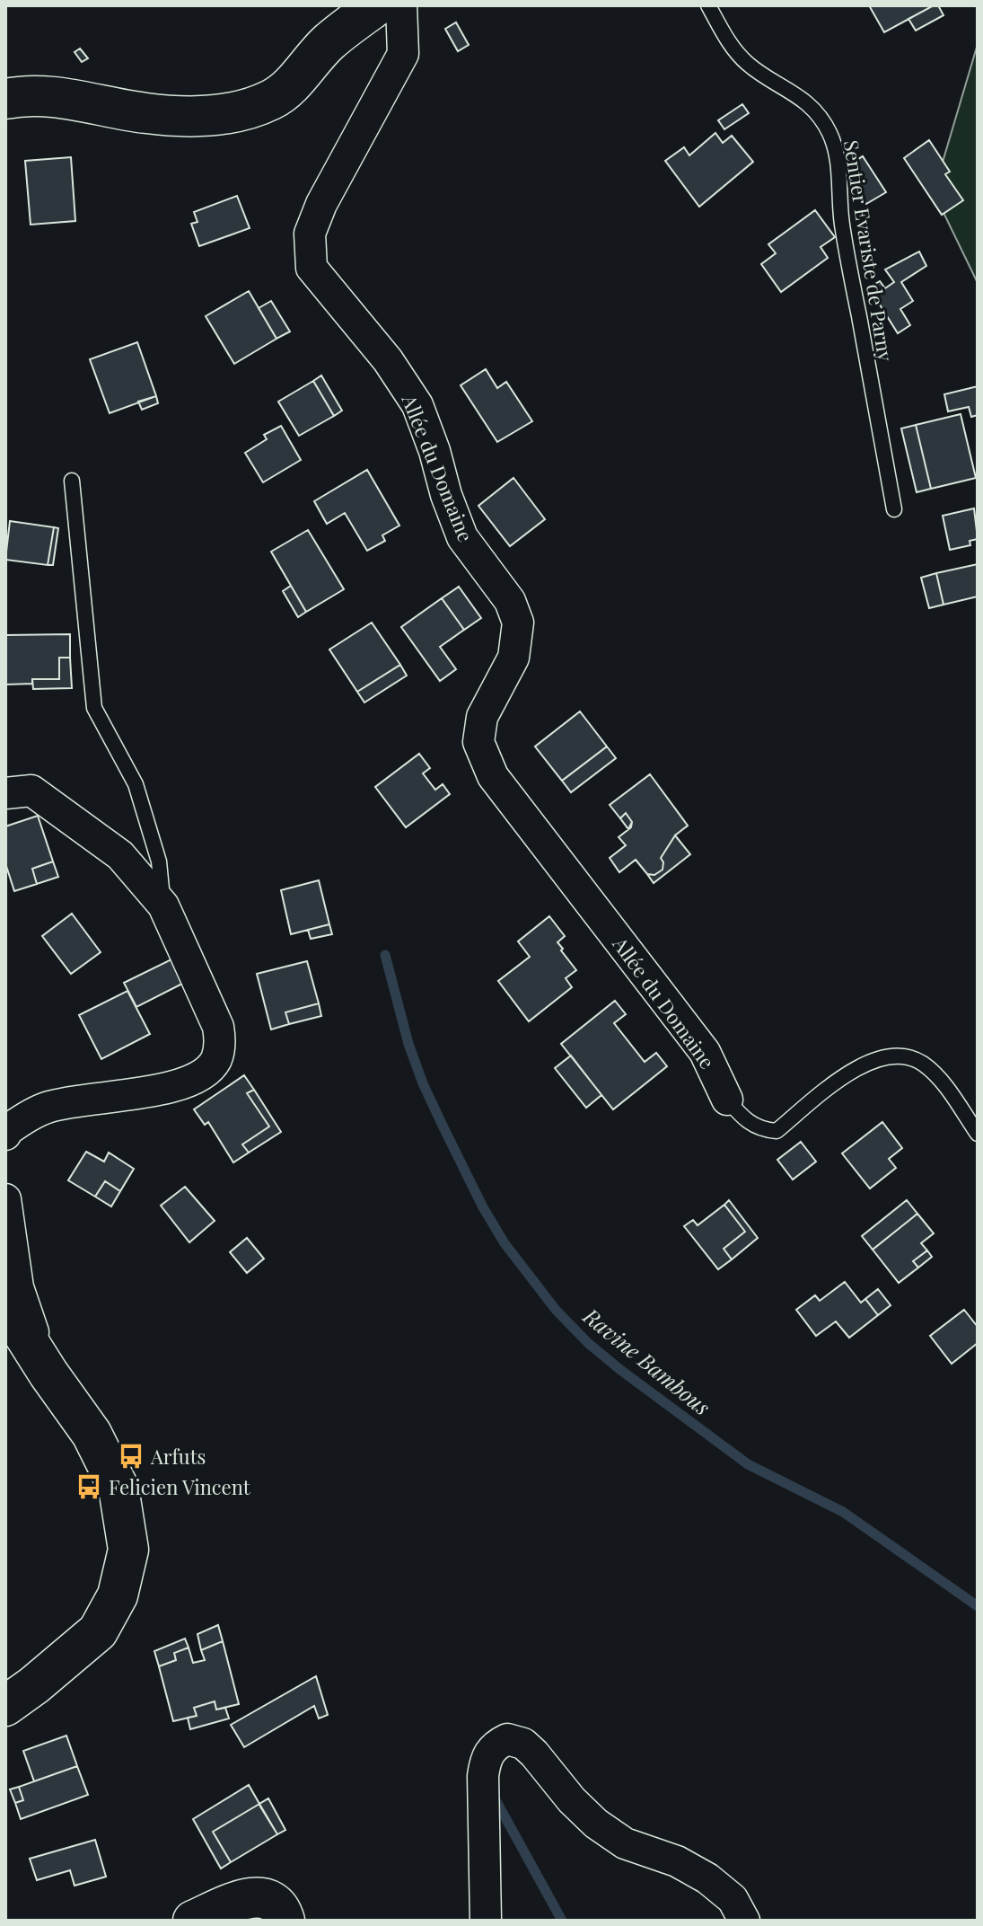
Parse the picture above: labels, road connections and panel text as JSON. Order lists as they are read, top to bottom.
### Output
{
  "streets": {
    "street": ["Allée du Domaine"],
    "lane": ["Sentier Evariste de Parny"]
  },
  "water": ["Ravine Bambous"],
  "places": {
    "bus stop": ["Arfuts", "Felicien Vincent"]
  }
}
